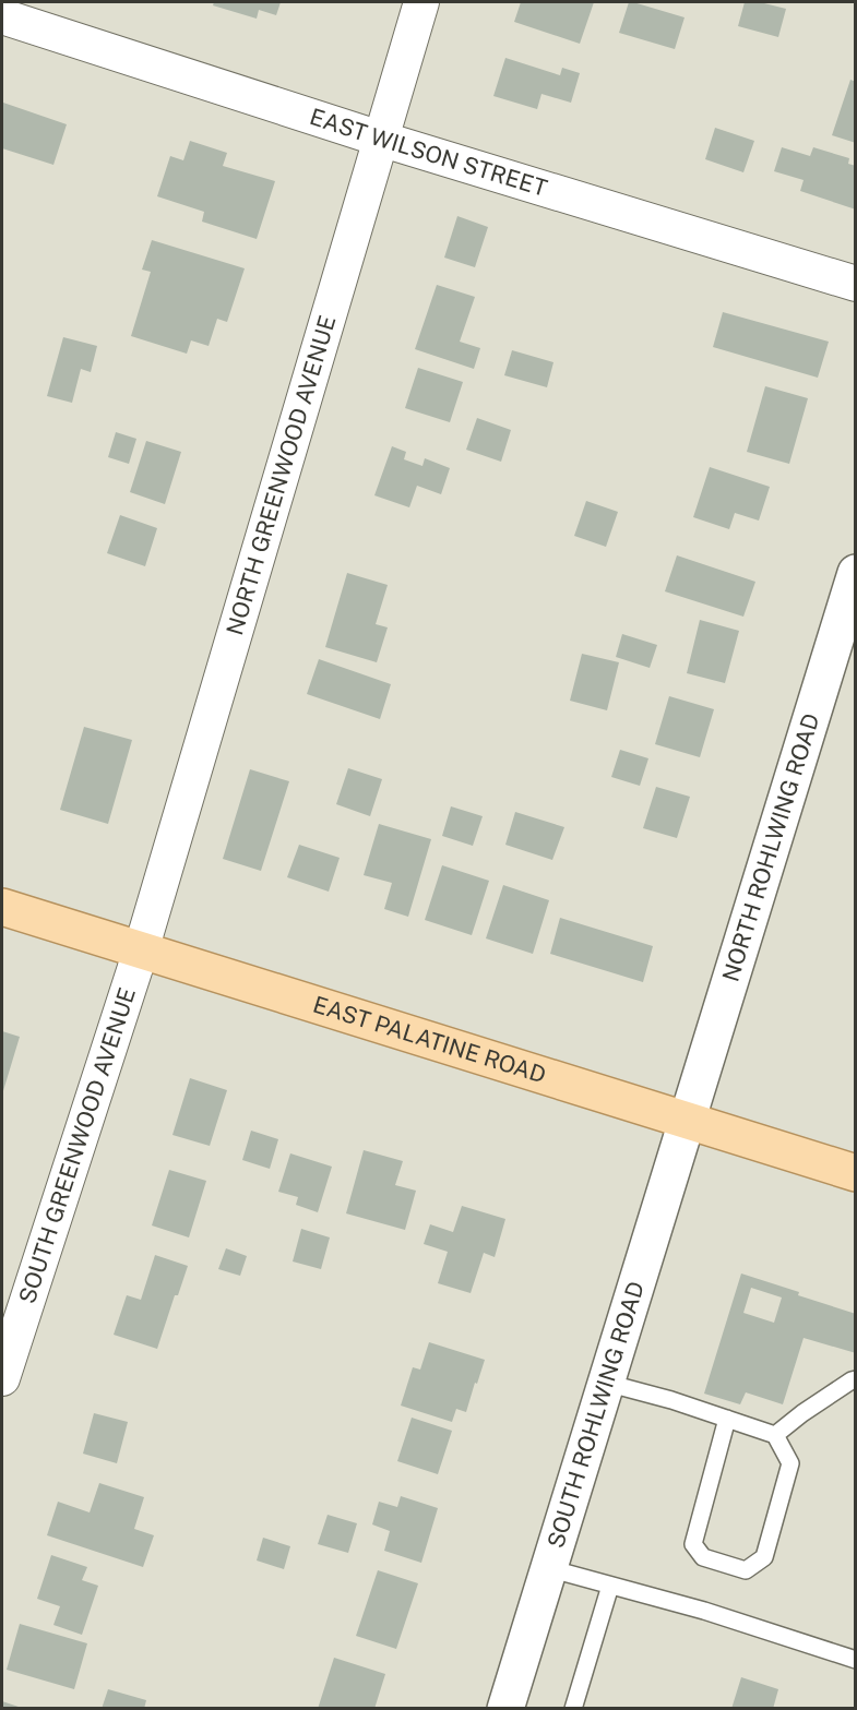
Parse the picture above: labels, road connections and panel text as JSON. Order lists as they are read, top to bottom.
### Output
{
  "streets": {
    "main road": ["EAST PALATINE ROAD"],
    "street": [
      "EAST WILSON STREET",
      "NORTH GREENWOOD AVENUE",
      "NORTH ROHLWING ROAD",
      "SOUTH GREENWOOD AVENUE",
      "SOUTH ROHLWING ROAD"
    ]
  },
  "crossings": [
    ["EAST WILSON STREET", "NORTH GREENWOOD AVENUE"],
    ["NORTH GREENWOOD AVENUE", "EAST PALATINE ROAD"],
    ["NORTH GREENWOOD AVENUE", "SOUTH GREENWOOD AVENUE"],
    ["NORTH ROHLWING ROAD", "EAST PALATINE ROAD"],
    ["NORTH ROHLWING ROAD", "SOUTH ROHLWING ROAD"],
    ["EAST PALATINE ROAD", "SOUTH GREENWOOD AVENUE"],
    ["EAST PALATINE ROAD", "SOUTH ROHLWING ROAD"]
  ]
}
